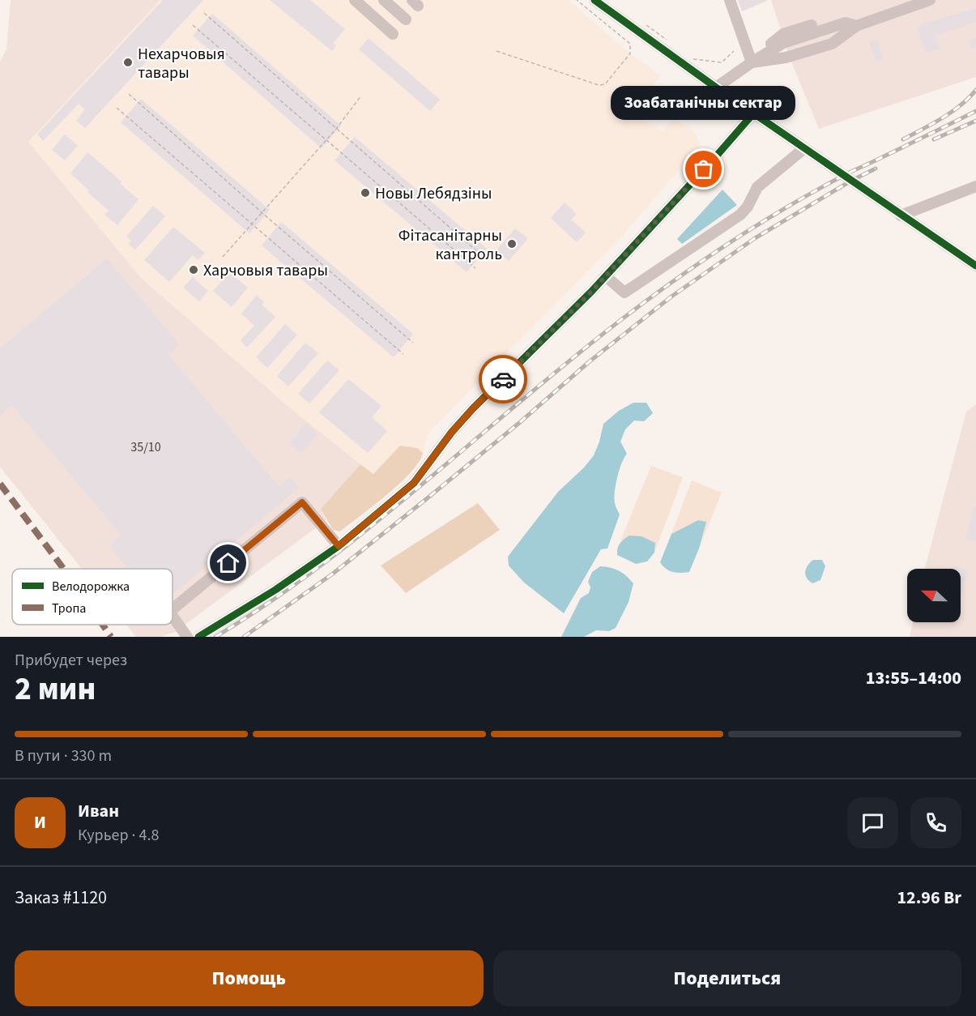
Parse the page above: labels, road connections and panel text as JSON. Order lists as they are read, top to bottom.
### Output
{
  "places": [
    "Нехарчовыя тавары",
    "Зоабатанічны сектар",
    "Новы Лебядзіны",
    "Фітасанітарны кантроль",
    "Харчовыя тавары"
  ],
  "house_numbers": ["35/10"],
  "legend": ["Велодорожка", "Тропа"],
  "north": "left",
  "page": {
    "bubble": "Зоабатанічны сектар",
    "heading": ["2 мин", "Прибудет через", "13:55–14:00"],
    "panel": [
      "Иван",
      "Курьер · 4.8",
      "Заказ #1120",
      "12.96 Br"
    ],
    "bar": "В пути · 330 m",
    "round": "И",
    "buttons": ["Помощь", "Поделиться"]
  }
}
